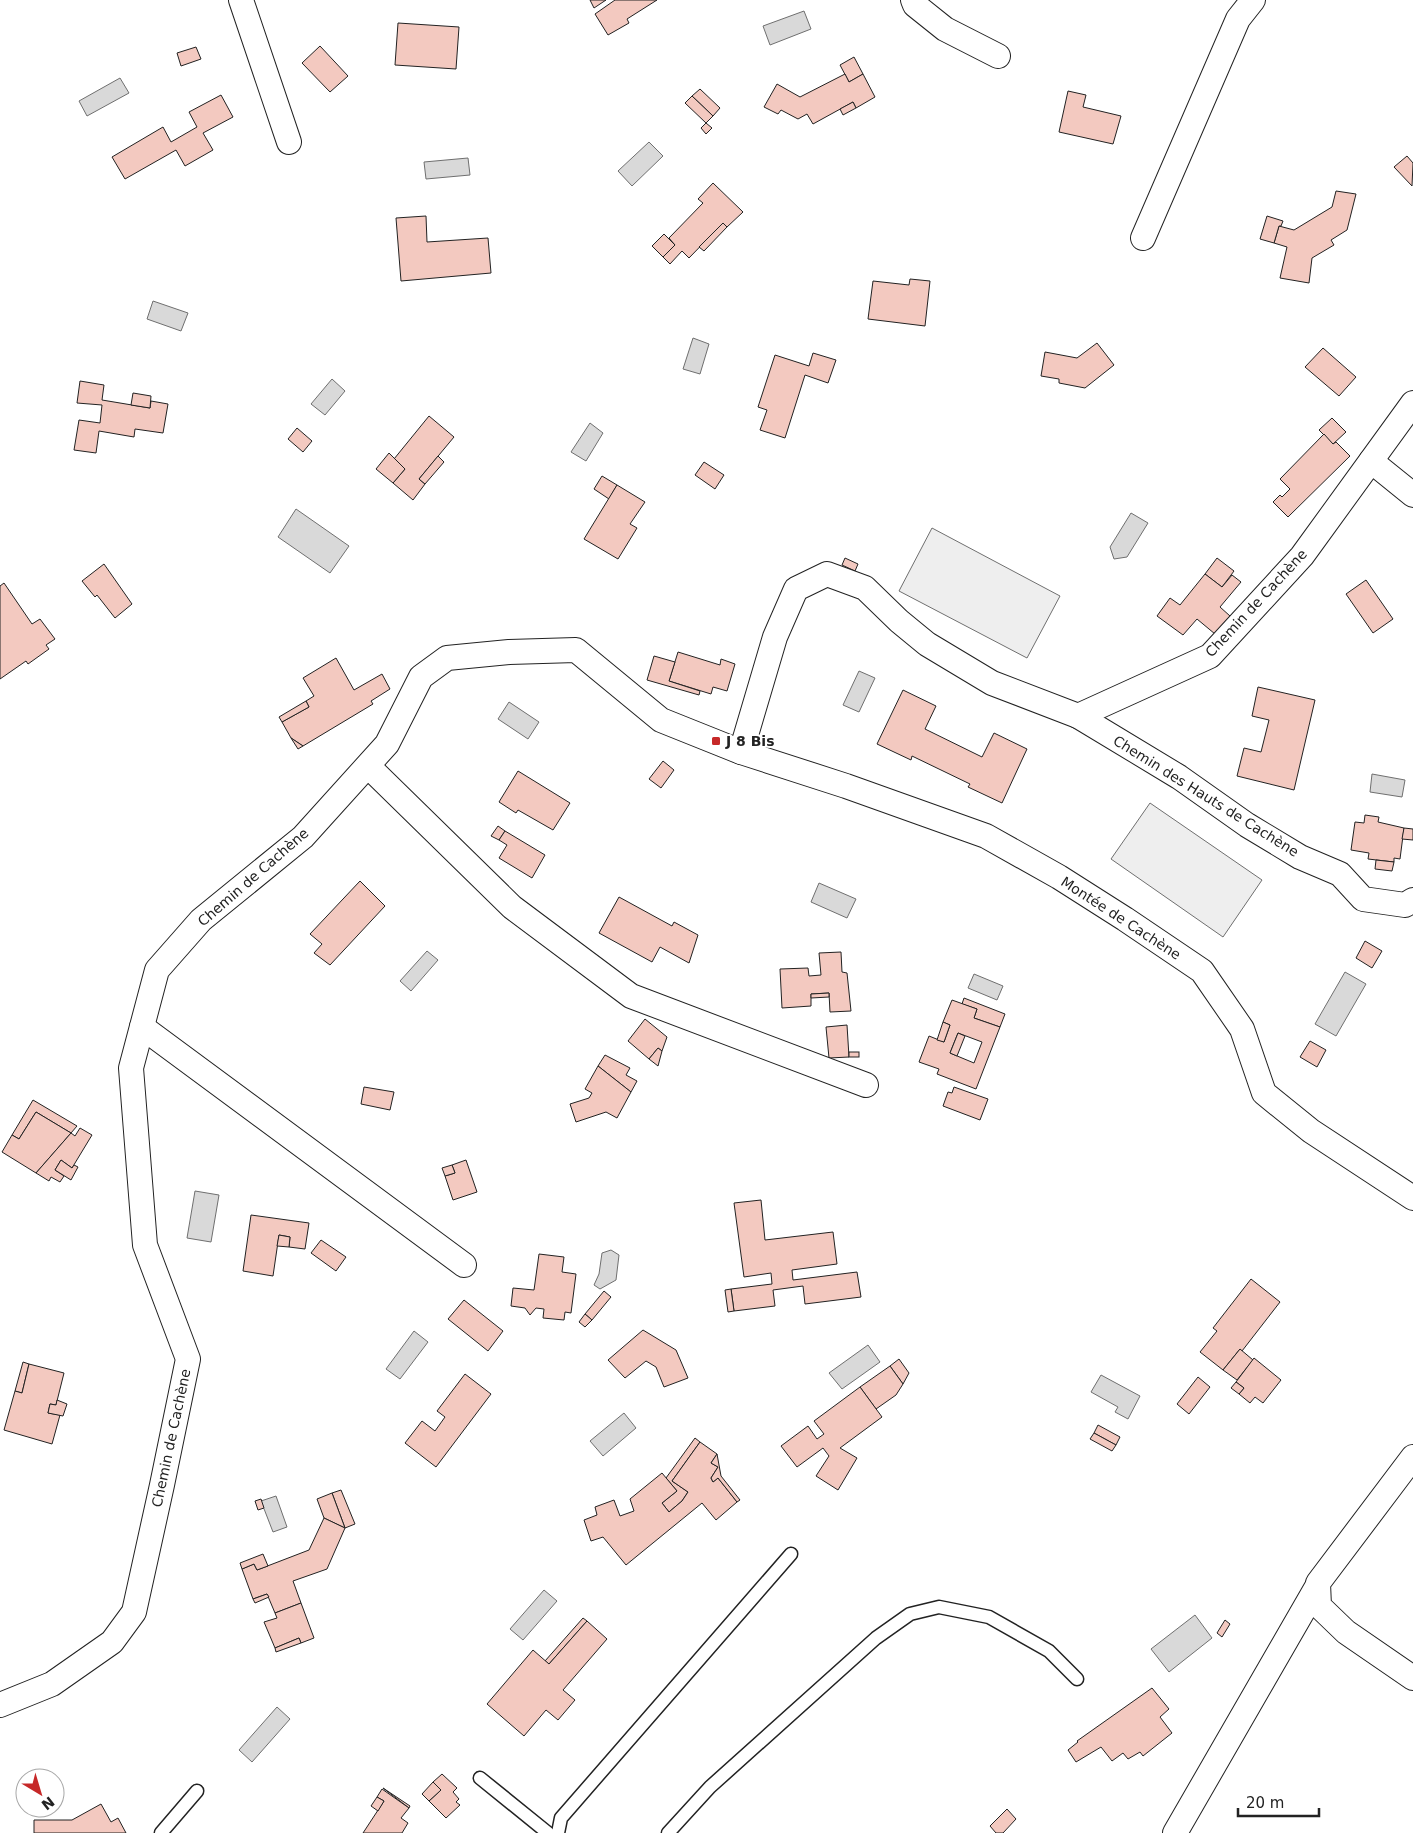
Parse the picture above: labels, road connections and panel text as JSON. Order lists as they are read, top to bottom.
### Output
{
  "streets": {
    "street": ["Chemin de Cachène", "Chemin des Hauts de Cachène", "Montée de Cachène"]
  },
  "crossings": [
    ["Chemin de Cachène", "Chemin des Hauts de Cachène"],
    ["Chemin de Cachène", "Montée de Cachène"]
  ],
  "places": {
    "transit": ["J 8 Bis"]
  },
  "scale_bar": "20 m",
  "north": "bottom right"
}
